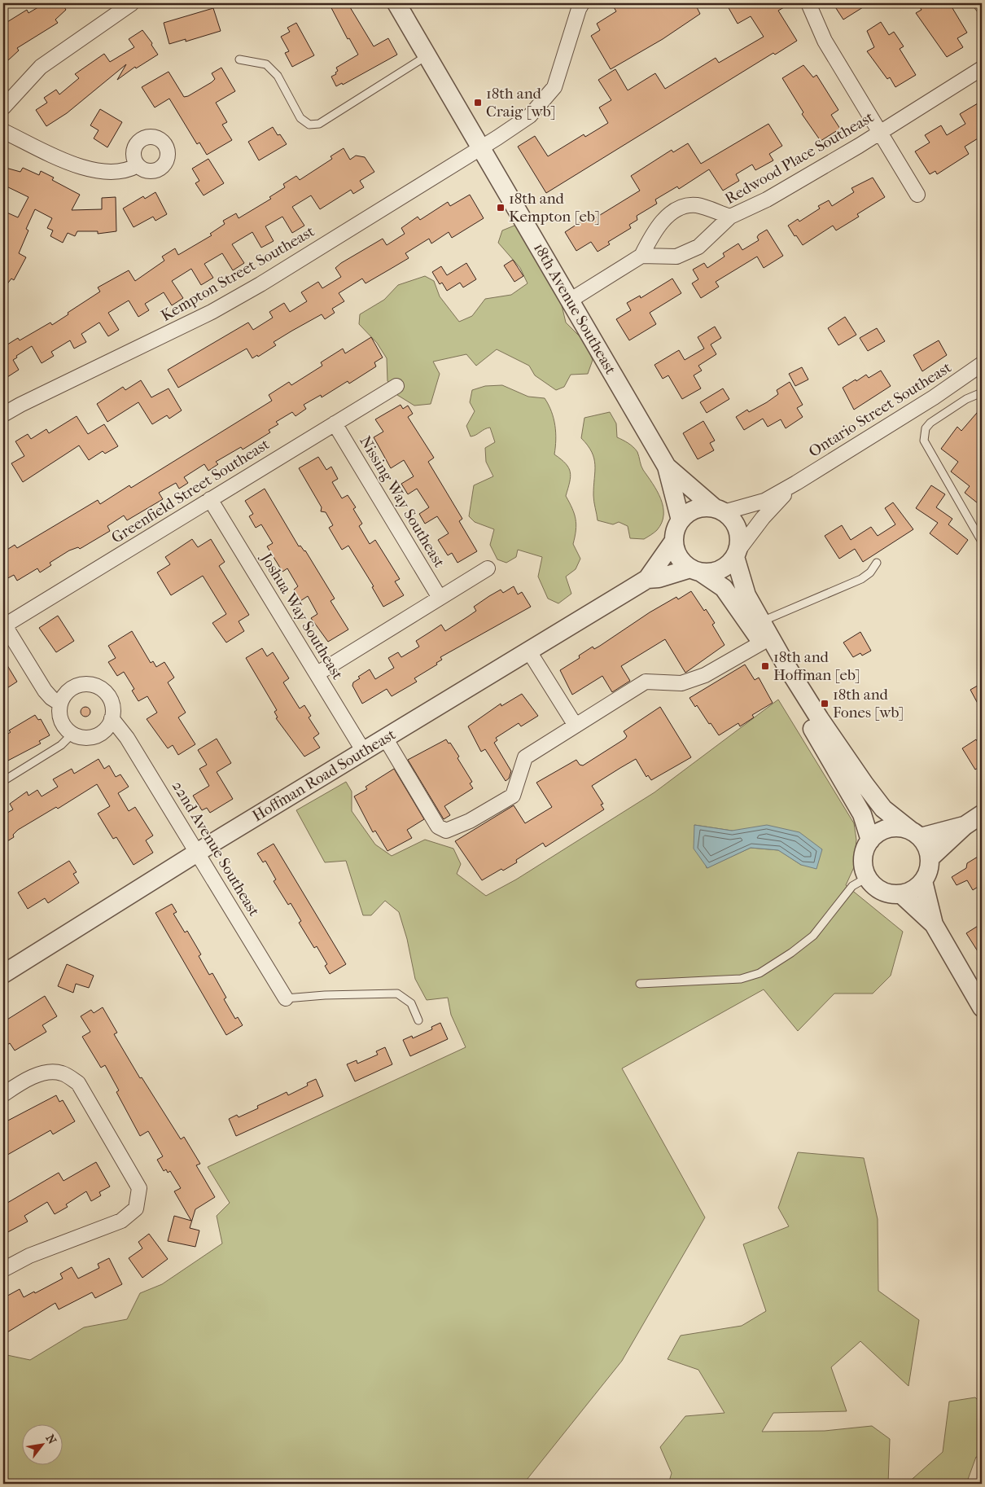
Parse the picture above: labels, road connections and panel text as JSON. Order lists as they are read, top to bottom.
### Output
{
  "streets": {
    "street": [
      "Redwood Place Southeast",
      "Kempton Street Southeast",
      "18th Avenue Southeast",
      "Ontario Street Southeast",
      "Greenfield Street Southeast",
      "Nissing Way Southeast",
      "Joshua Way Southeast",
      "Hoffman Road Southeast",
      "22nd Avenue Southeast"
    ]
  },
  "crossings": [
    ["Kempton Street Southeast", "18th Avenue Southeast"],
    ["18th Avenue Southeast", "Ontario Street Southeast"],
    ["18th Avenue Southeast", "Hoffman Road Southeast"],
    ["Ontario Street Southeast", "Hoffman Road Southeast"],
    ["Greenfield Street Southeast", "Nissing Way Southeast"],
    ["Greenfield Street Southeast", "Joshua Way Southeast"],
    ["Joshua Way Southeast", "Hoffman Road Southeast"],
    ["Hoffman Road Southeast", "22nd Avenue Southeast"]
  ],
  "places": {
    "transit": [
      "18th and Craig [wb]",
      "18th and Kempton [eb]",
      "18th and Hoffman [eb]",
      "18th and Fones [wb]"
    ]
  },
  "north": "top right"
}
